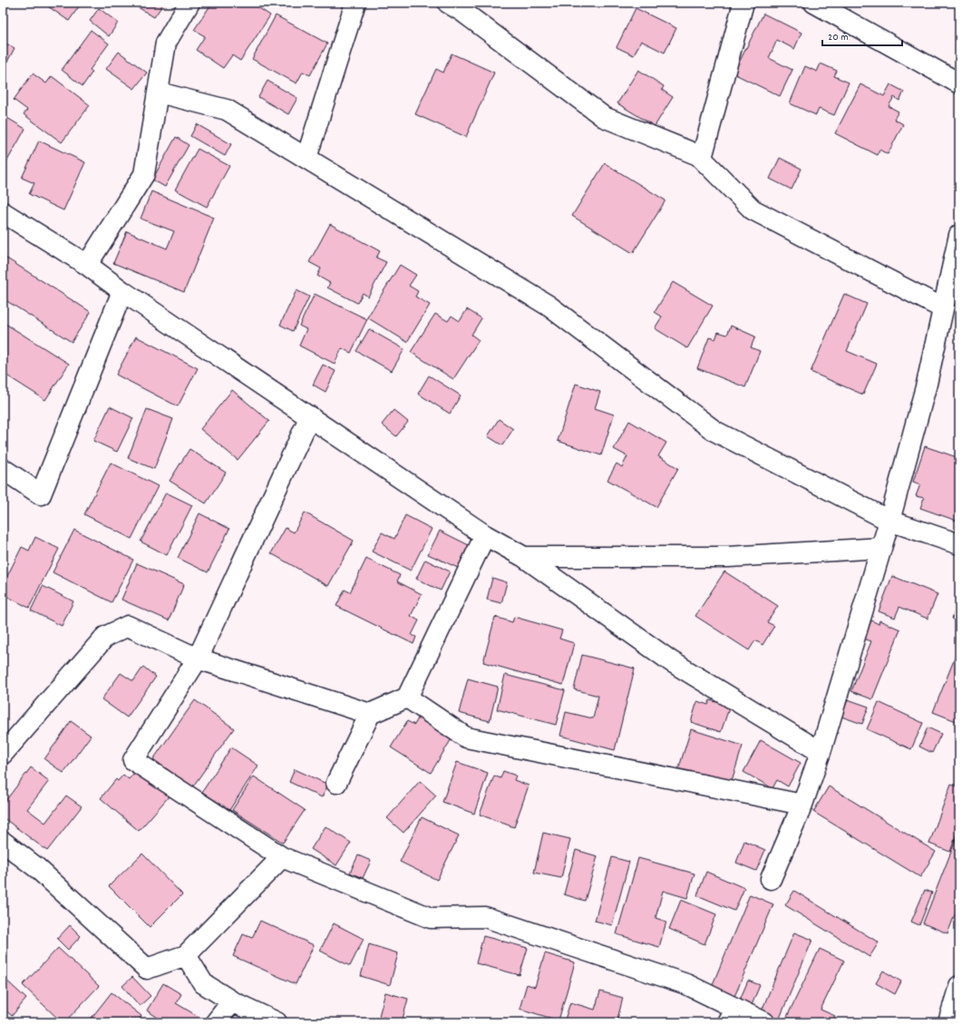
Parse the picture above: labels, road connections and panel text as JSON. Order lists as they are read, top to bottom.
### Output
{
  "scale_bar": "20 m"
}
